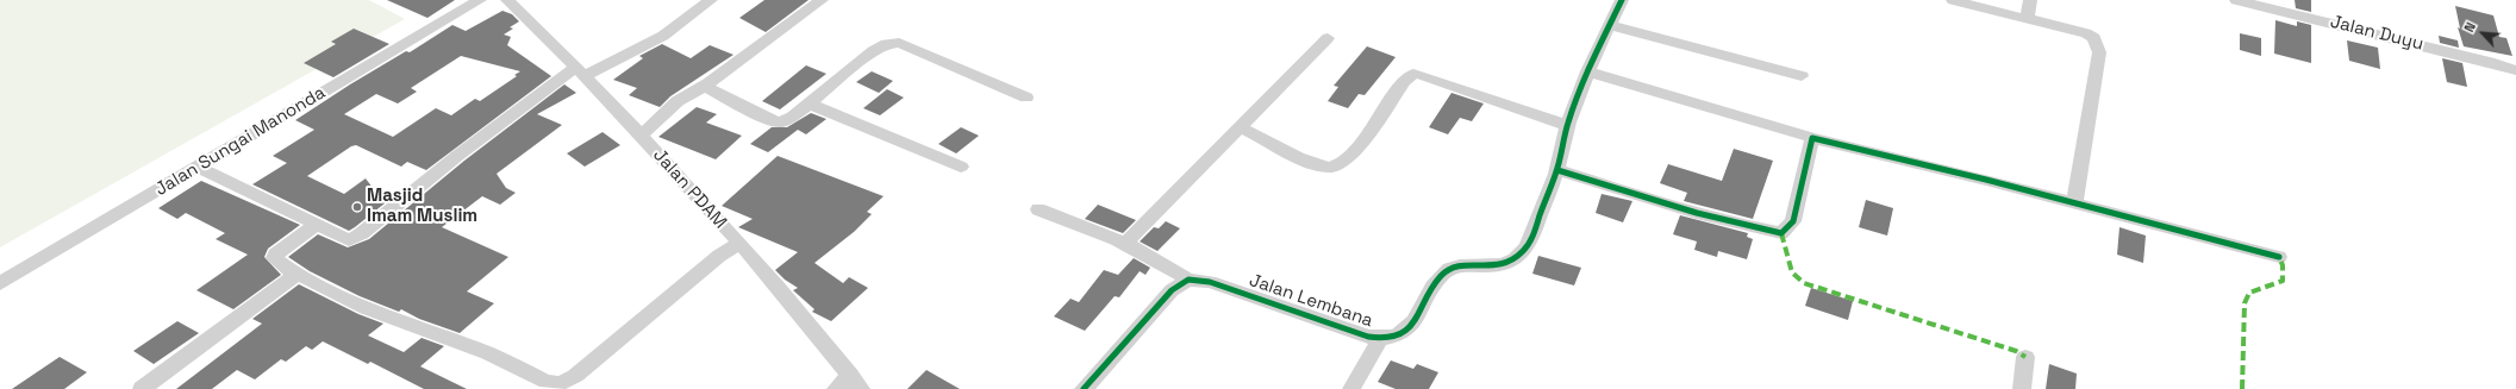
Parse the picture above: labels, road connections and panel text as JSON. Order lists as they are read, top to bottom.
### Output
{
  "streets": {
    "street": [
      "Jalan Duyu",
      "Jalan Sungai Manonda",
      "Jalan PDAM",
      "Jalan Lembana"
    ]
  },
  "places": ["Masjid Imam Muslim"],
  "north": "top left"
}
